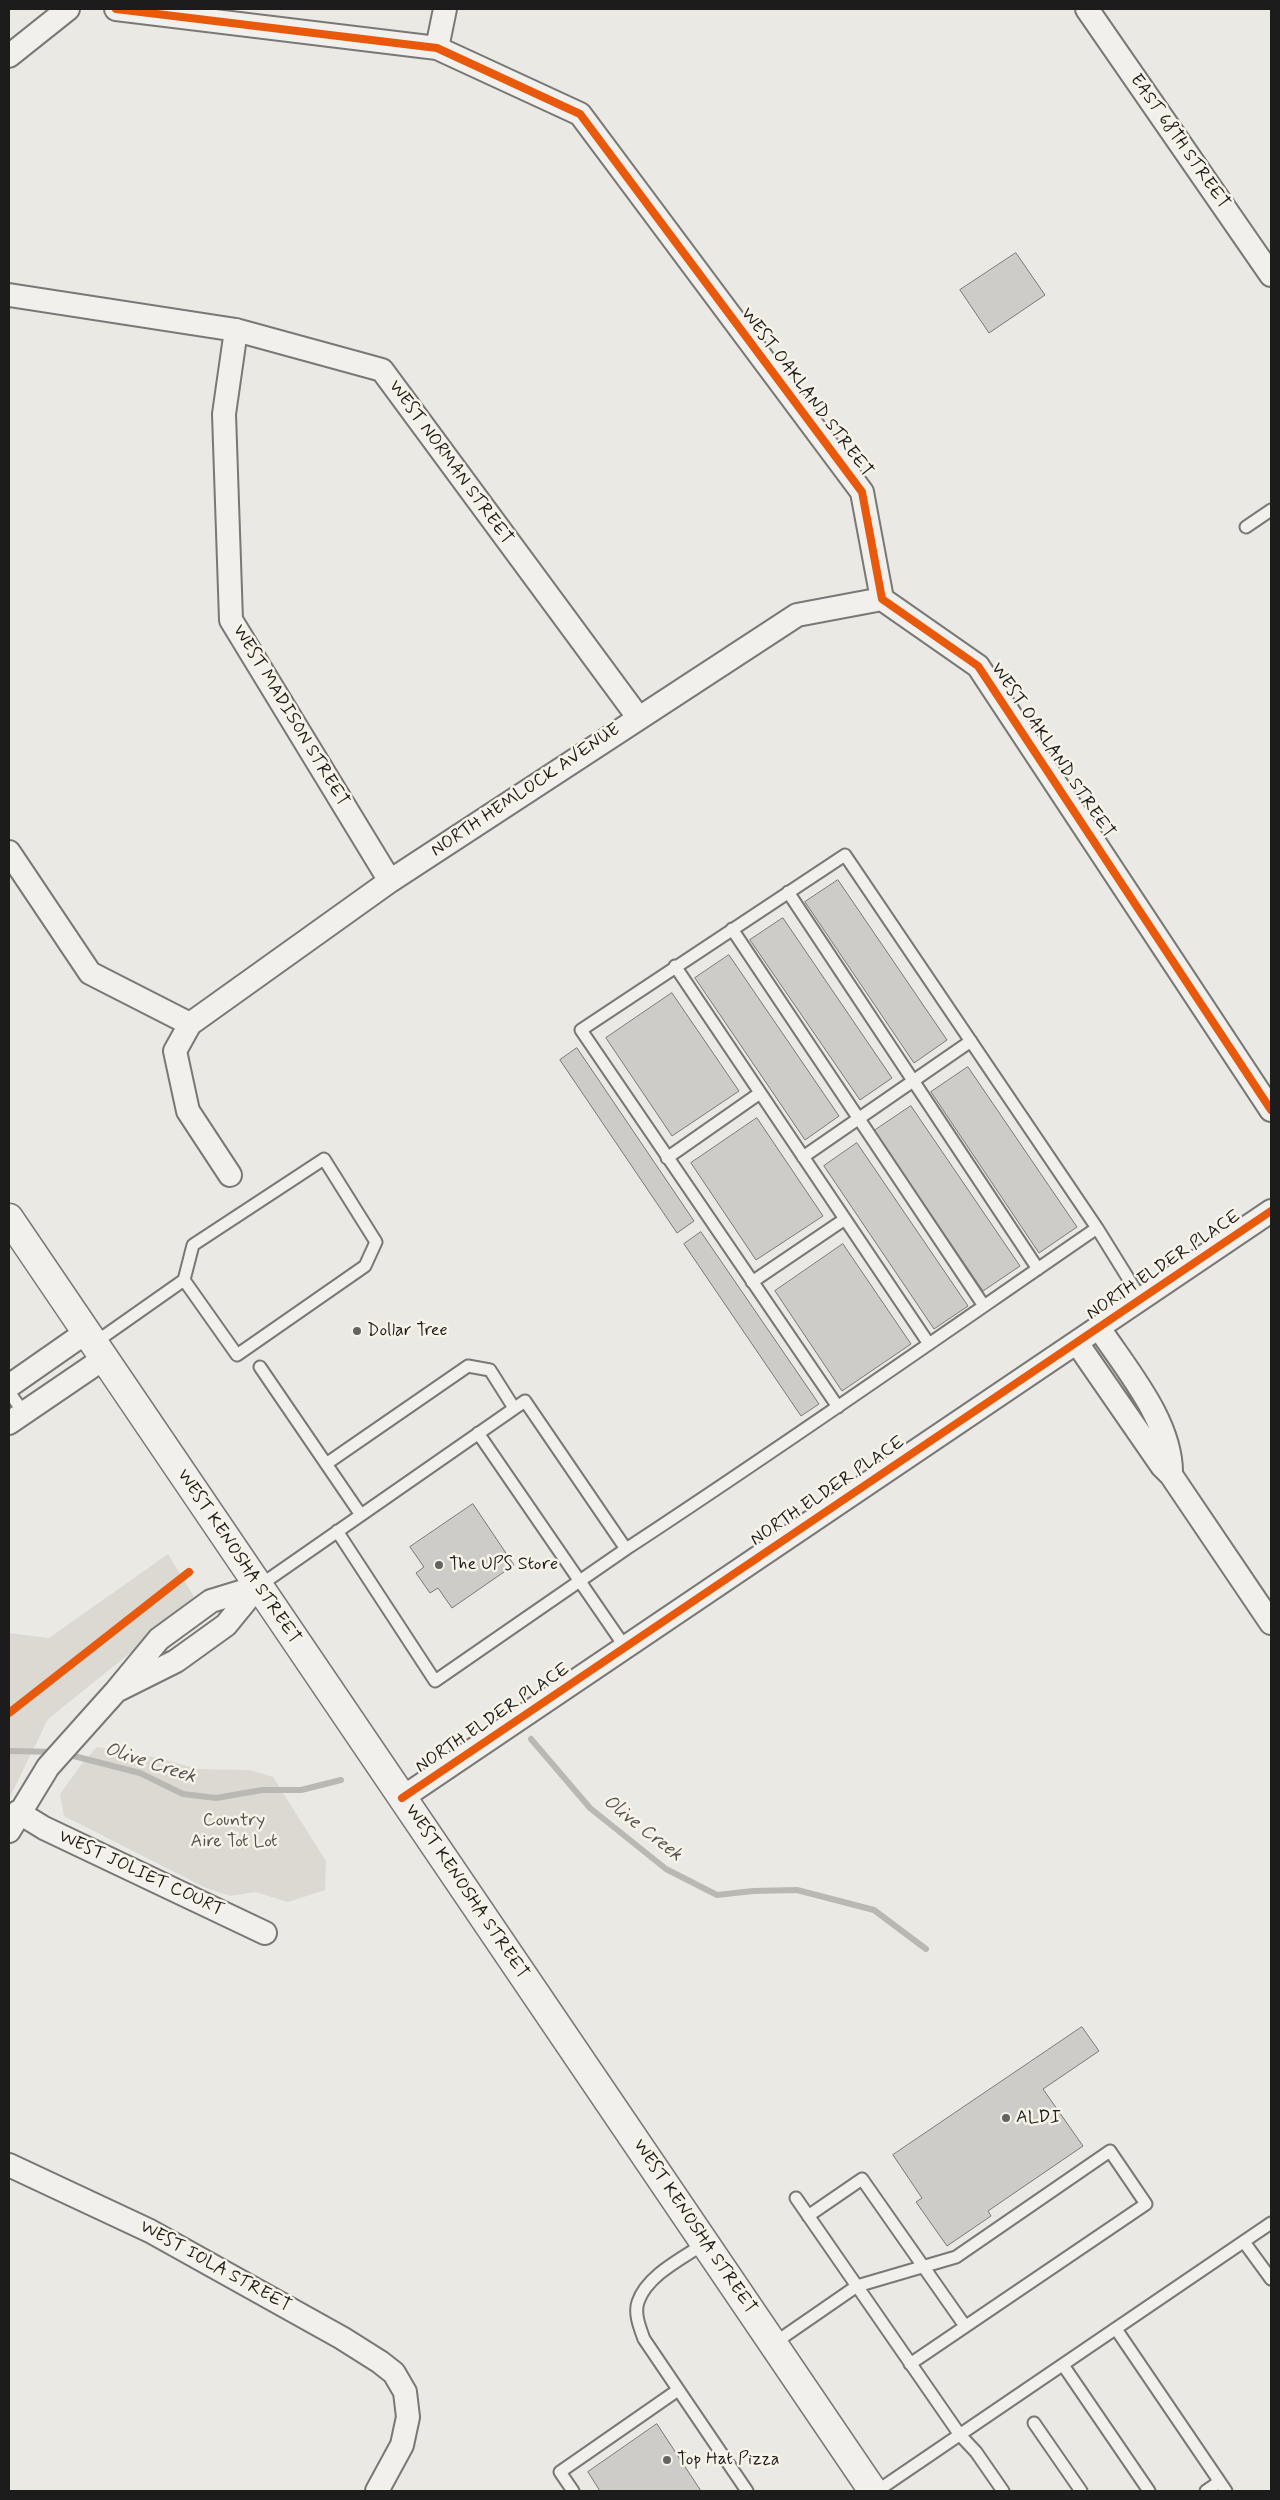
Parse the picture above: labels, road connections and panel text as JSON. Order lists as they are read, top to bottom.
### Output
{
  "streets": {
    "main road": ["WEST KENOSHA STREET"],
    "street": [
      "EAST 68TH STREET",
      "WEST OAKLAND STREET",
      "WEST NORMAN STREET",
      "WEST MADISON STREET",
      "NORTH HEMLOCK AVENUE",
      "NORTH ELDER PLACE",
      "WEST JOLIET COURT",
      "WEST IOLA STREET"
    ]
  },
  "crossings": [
    ["WEST OAKLAND STREET", "NORTH HEMLOCK AVENUE"],
    ["WEST NORMAN STREET", "WEST MADISON STREET"],
    ["WEST NORMAN STREET", "NORTH HEMLOCK AVENUE"],
    ["WEST MADISON STREET", "NORTH HEMLOCK AVENUE"],
    ["NORTH ELDER PLACE", "WEST KENOSHA STREET"]
  ],
  "water": ["Olive Creek"],
  "parks": ["Country Aire Tot Lot"],
  "places": [
    "Dollar Tree",
    "The UPS Store",
    "ALDI",
    "Top Hat Pizza"
  ]
}
